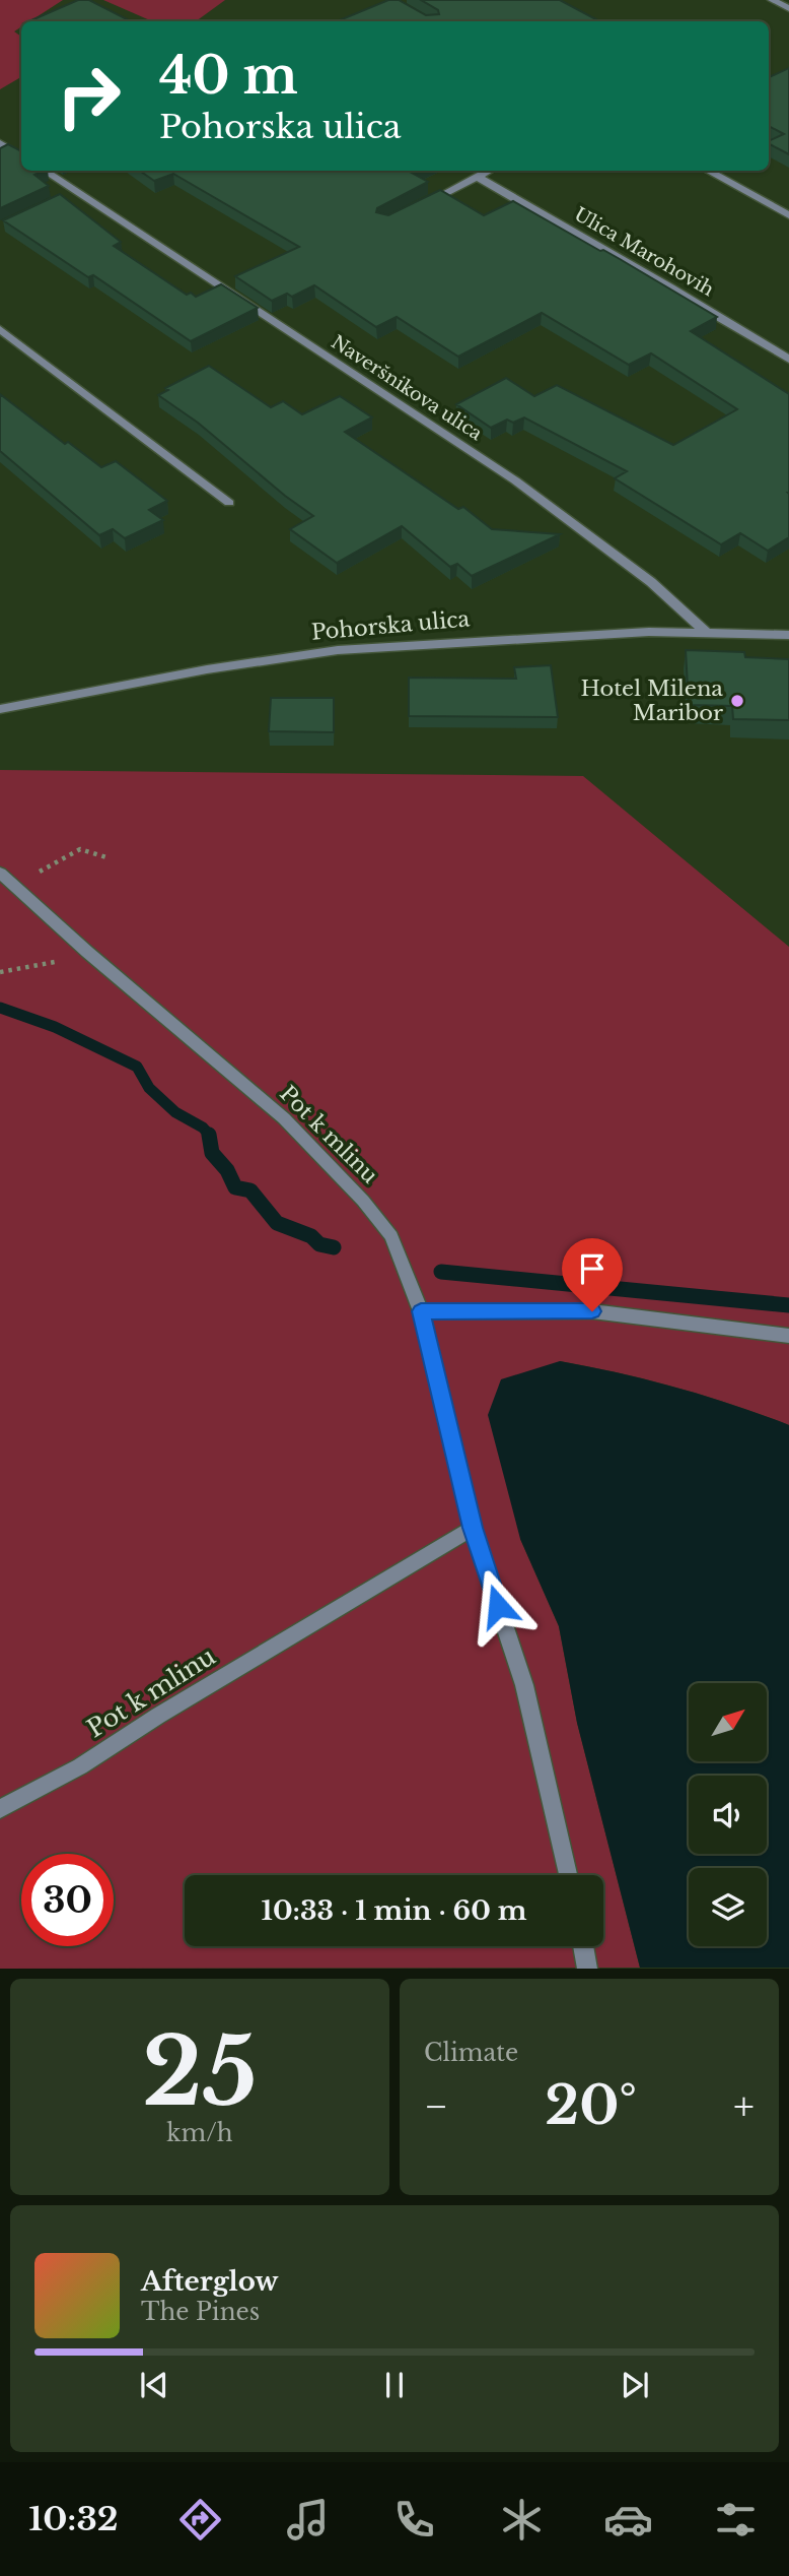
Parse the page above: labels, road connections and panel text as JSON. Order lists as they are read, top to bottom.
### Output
{
  "streets": {
    "street": [
      "Ulica Marohovih",
      "Naveršnikova ulica",
      "Pohorska ulica",
      "Pot k mlinu"
    ]
  },
  "crossings": [
    ["Naveršnikova ulica", "Pohorska ulica"]
  ],
  "places": ["Hotel Milena Maribor"],
  "north": "top right",
  "page": {
    "turn": ["40 m", "Pohorska ulica"],
    "limit": "30",
    "trip": "10:33 · 1 min · 60 m",
    "tile": [
      ["25", "km/h"],
      "Climate"
    ],
    "heat": ["−", "20°", "+"],
    "song": ["Afterglow", "The Pines"],
    "tabs": "10:32"
  }
}
